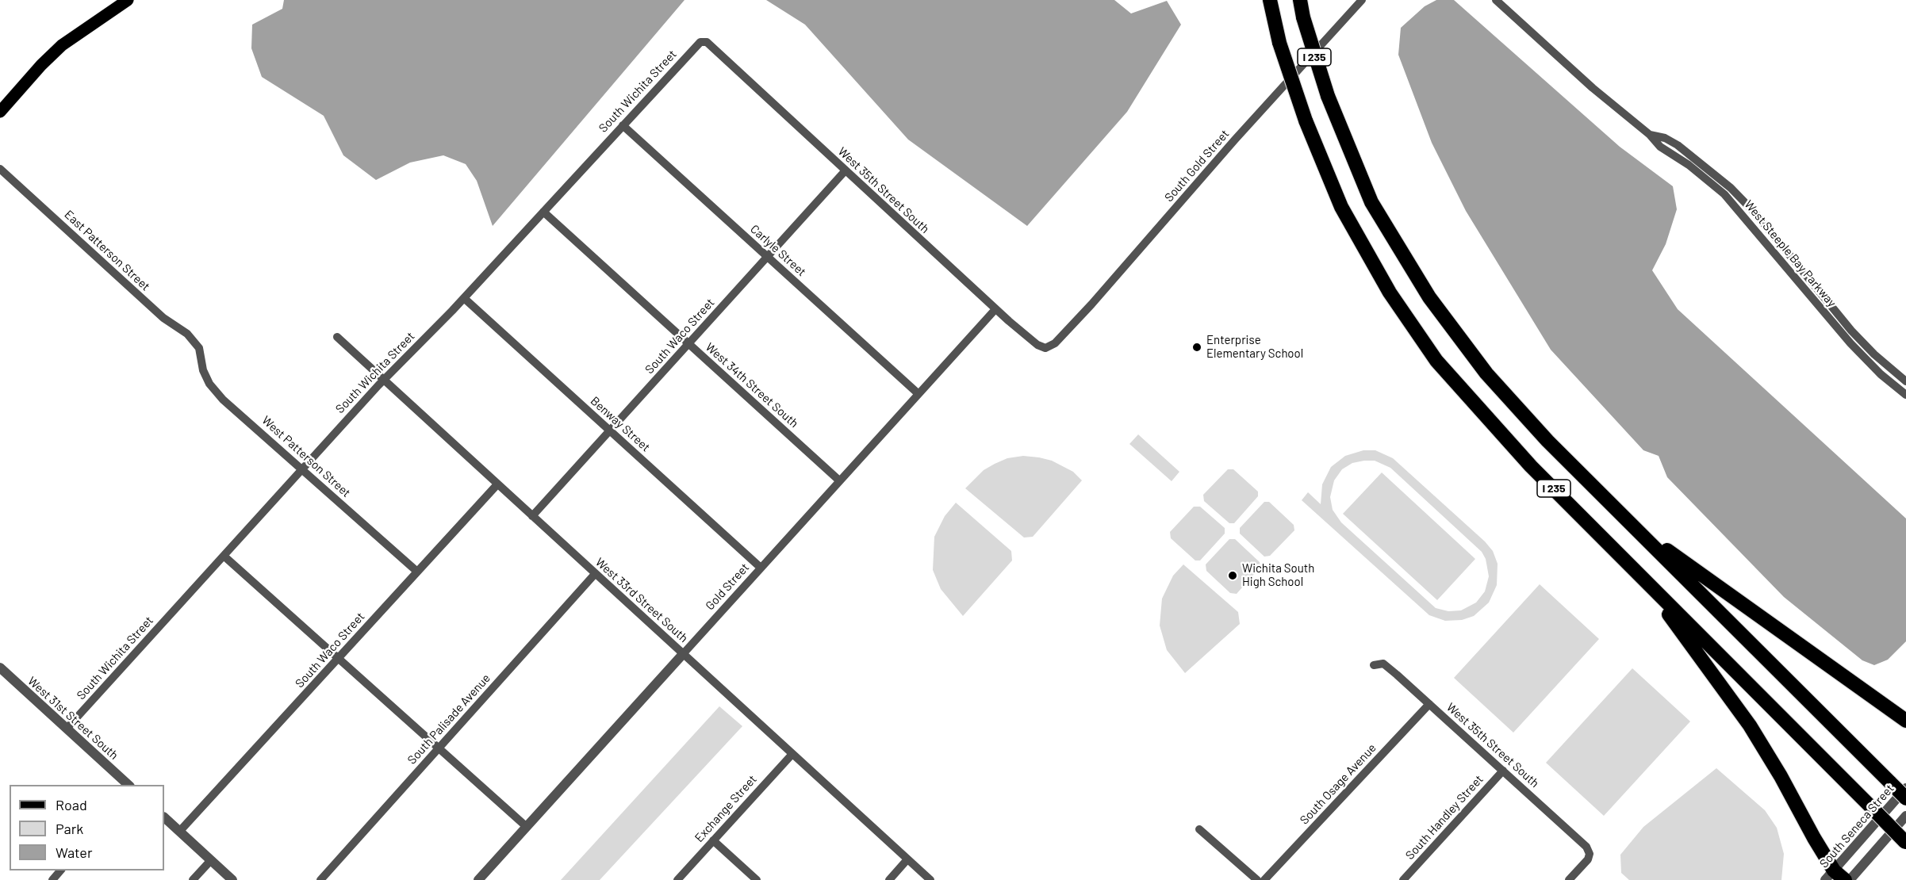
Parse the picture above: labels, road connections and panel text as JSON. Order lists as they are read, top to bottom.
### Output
{
  "streets": {
    "highway": ["I 235"],
    "street": [
      "South Wichita Street",
      "South Gold Street",
      "West 35th Street South",
      "East Patterson Street",
      "Carlyle Street",
      "West Steeple Bay Parkway",
      "South Waco Street",
      "West 34th Street South",
      "Benway Street",
      "West Patterson Street",
      "Gold Street",
      "West 33rd Street South",
      "West 31st Street South",
      "South Palisade Avenue",
      "South Osage Avenue",
      "Exchange Street",
      "South Handley Street",
      "South Seneca Street"
    ]
  },
  "crossings": [
    ["South Wichita Street", "West 35th Street South"],
    ["South Wichita Street", "Carlyle Street"],
    ["South Wichita Street", "West 34th Street South"],
    ["South Wichita Street", "Benway Street"],
    ["South Wichita Street", "West Patterson Street"],
    ["South Wichita Street", "West 33rd Street South"],
    ["South Wichita Street", "West 31st Street South"],
    ["South Gold Street", "West 35th Street South"],
    ["West 35th Street South", "South Waco Street"],
    ["West 35th Street South", "Gold Street"],
    ["West 35th Street South", "South Osage Avenue"],
    ["West 35th Street South", "South Handley Street"],
    ["East Patterson Street", "West Patterson Street"],
    ["Carlyle Street", "South Waco Street"],
    ["Carlyle Street", "Gold Street"],
    ["South Waco Street", "West 34th Street South"],
    ["South Waco Street", "Benway Street"],
    ["South Waco Street", "West Patterson Street"],
    ["South Waco Street", "West 33rd Street South"],
    ["West 34th Street South", "Gold Street"],
    ["Benway Street", "Gold Street"],
    ["Gold Street", "West 33rd Street South"],
    ["West 33rd Street South", "South Palisade Avenue"],
    ["West 33rd Street South", "Exchange Street"]
  ],
  "places": ["Enterprise Elementary School", "Wichita South High School"],
  "legend": ["Road", "Park", "Water"]
}
